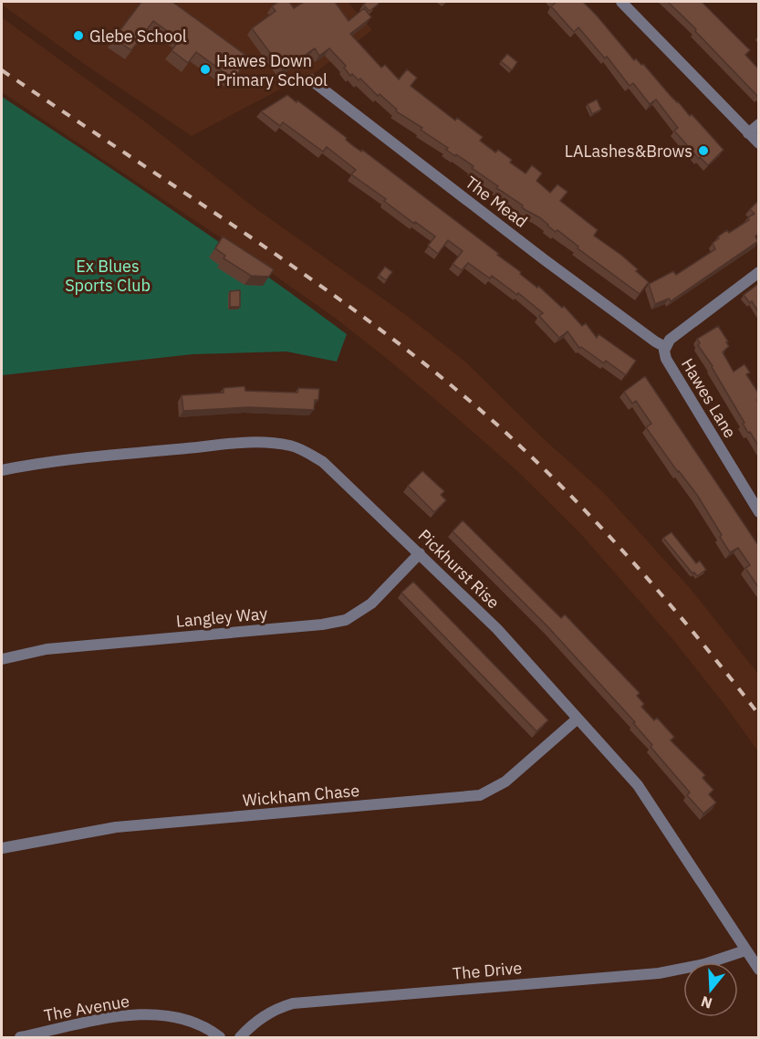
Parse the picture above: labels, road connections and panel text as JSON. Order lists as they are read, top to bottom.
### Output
{
  "streets": {
    "street": [
      "The Mead",
      "Hawes Lane",
      "Pickhurst Rise",
      "Langley Way",
      "Wickham Chase",
      "The Drive",
      "The Avenue"
    ]
  },
  "crossings": [
    ["The Mead", "Hawes Lane"],
    ["Pickhurst Rise", "Langley Way"],
    ["Pickhurst Rise", "Wickham Chase"],
    ["Pickhurst Rise", "The Drive"]
  ],
  "parks": ["Ex Blues Sports Club"],
  "places": ["Glebe School", "Hawes Down Primary School", "LALashes&Brows"],
  "north": "bottom"
}
